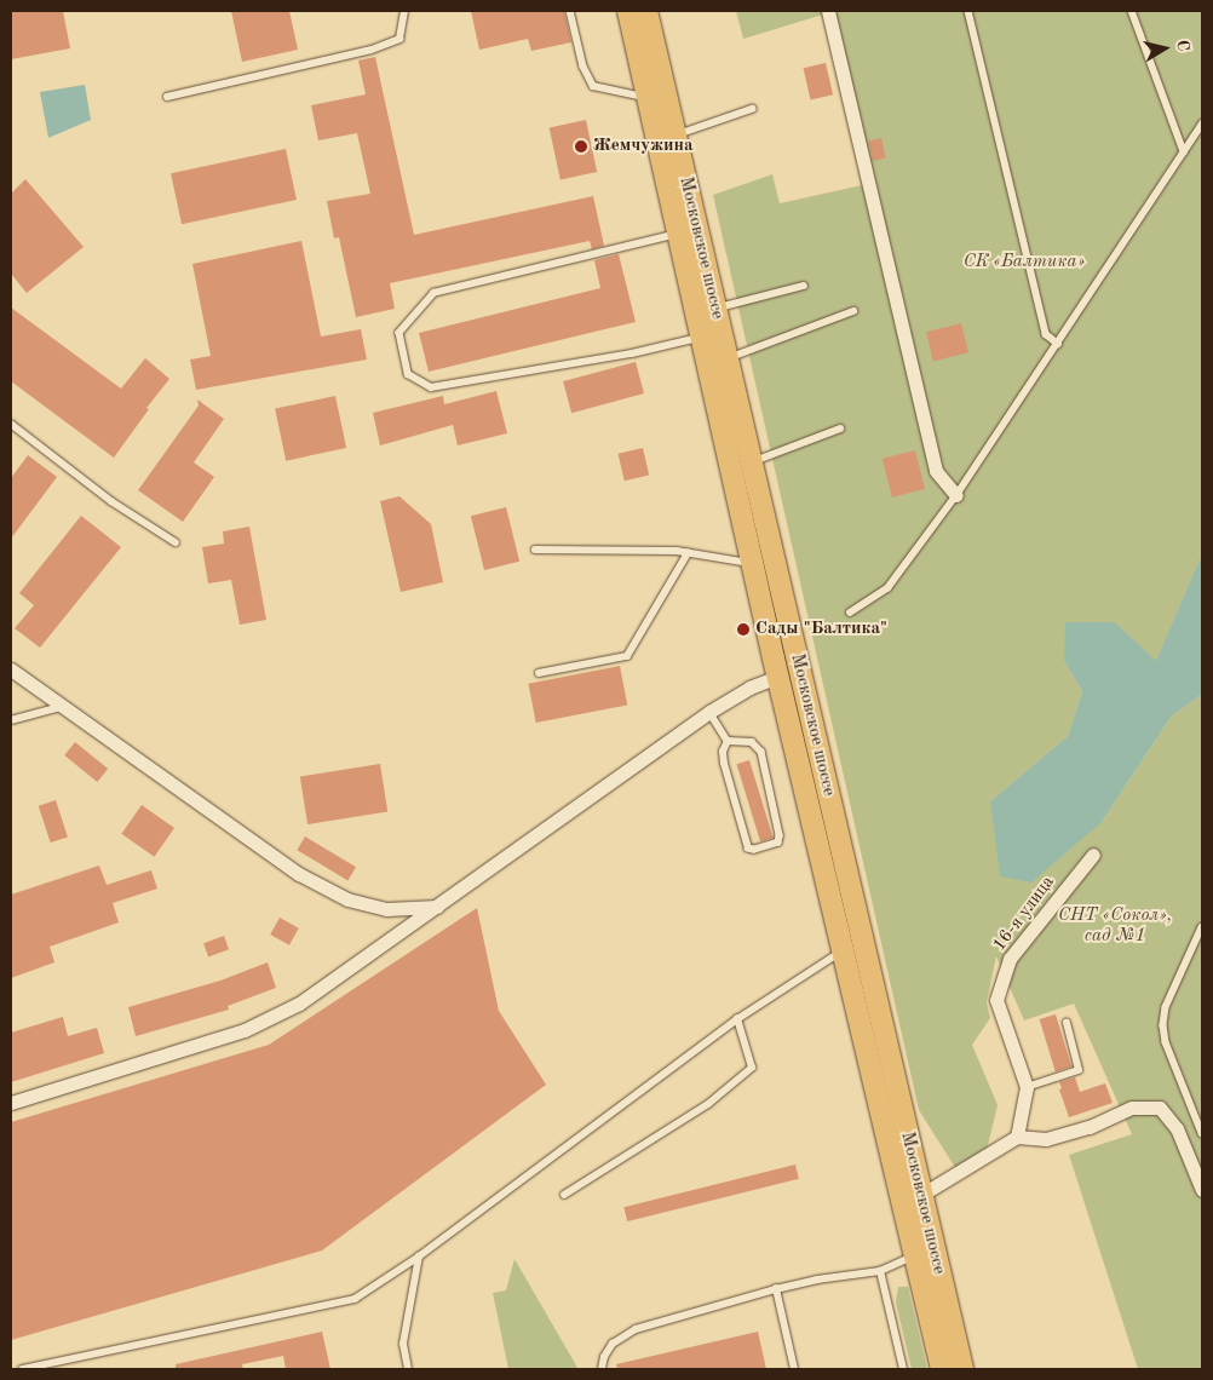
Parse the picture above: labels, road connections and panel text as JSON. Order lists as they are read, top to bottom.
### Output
{
  "streets": {
    "main road": ["Московское шоссе"],
    "street": ["16-я улица"]
  },
  "parks": ["СК «Балтика»", "СНТ «Сокол», сад №1"],
  "places": ["Жемчужина", "Сады \"Балтика\""],
  "north": "right"
}
